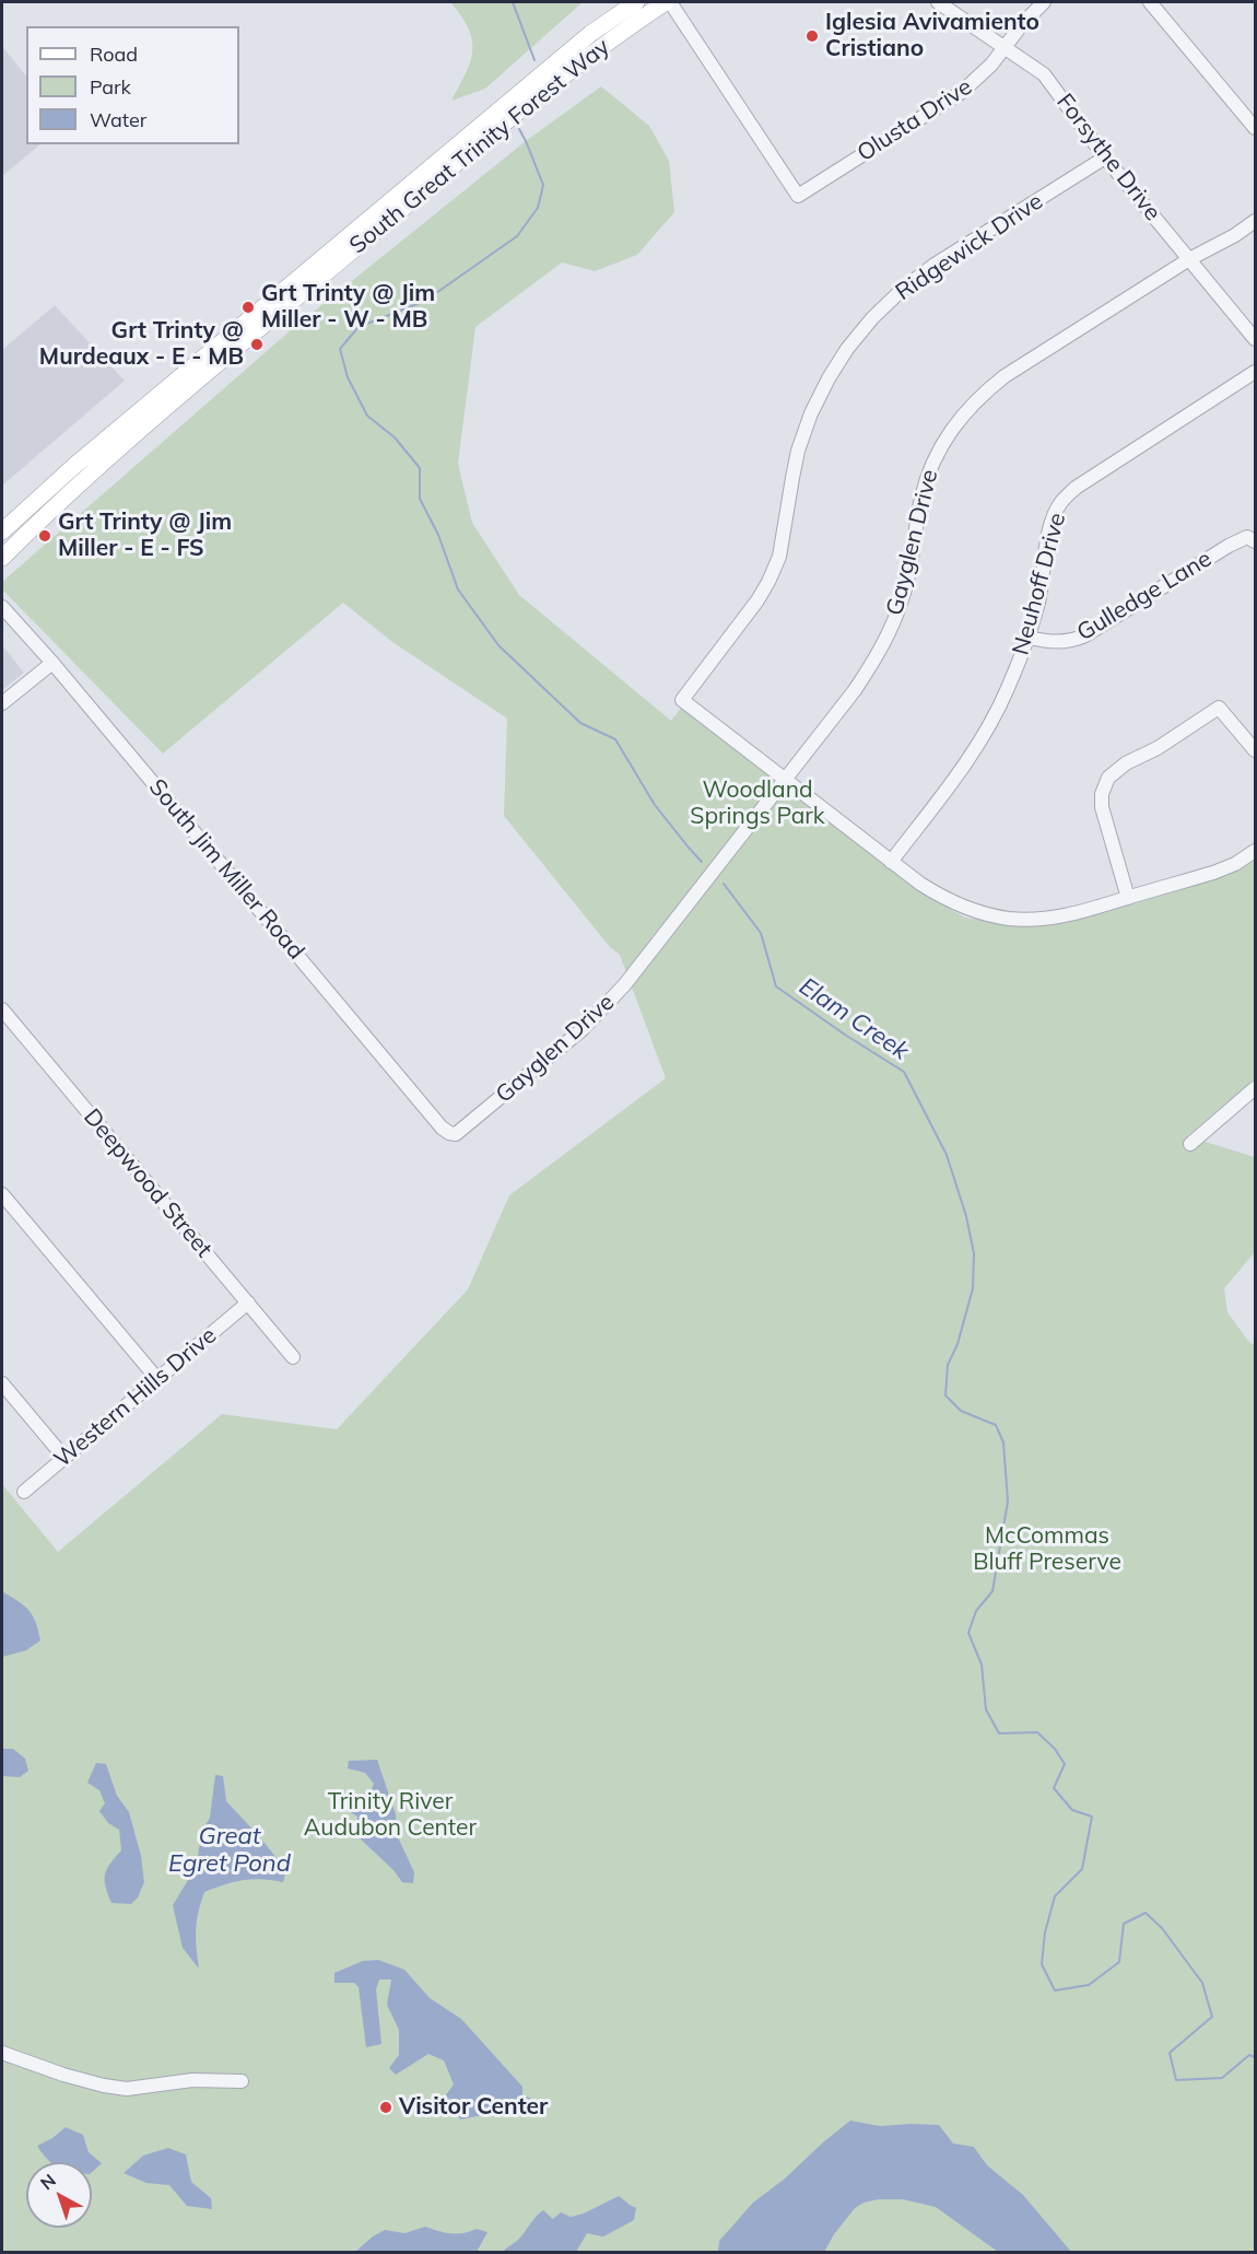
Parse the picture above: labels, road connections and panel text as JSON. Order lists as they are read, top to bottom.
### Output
{
  "streets": {
    "main road": ["South Great Trinity Forest Way"],
    "street": [
      "Olusta Drive",
      "Forsythe Drive",
      "Ridgewick Drive",
      "Gayglen Drive",
      "Neuhoff Drive",
      "Gulledge Lane",
      "South Jim Miller Road",
      "Deepwood Street",
      "Western Hills Drive"
    ]
  },
  "crossings": [
    ["Olusta Drive", "South Great Trinity Forest Way"],
    ["Olusta Drive", "Forsythe Drive"],
    ["Forsythe Drive", "Ridgewick Drive"],
    ["Forsythe Drive", "Gayglen Drive"],
    ["Ridgewick Drive", "Gayglen Drive"],
    ["Gayglen Drive", "South Jim Miller Road"],
    ["Neuhoff Drive", "Gulledge Lane"],
    ["Deepwood Street", "Western Hills Drive"]
  ],
  "water": ["Elam Creek", "Great Egret Pond"],
  "parks": ["Woodland Springs Park", "McCommas Bluff Preserve", "Trinity River Audubon Center"],
  "places": [
    "Iglesia Avivamiento Cristiano",
    "Grt Trinty @ Jim Miller - W - MB",
    "Grt Trinty @ Murdeaux - E - MB",
    "Grt Trinty @ Jim Miller - E - FS",
    "Visitor Center"
  ],
  "legend": ["Road", "Park", "Water"],
  "north": "top left"
}
